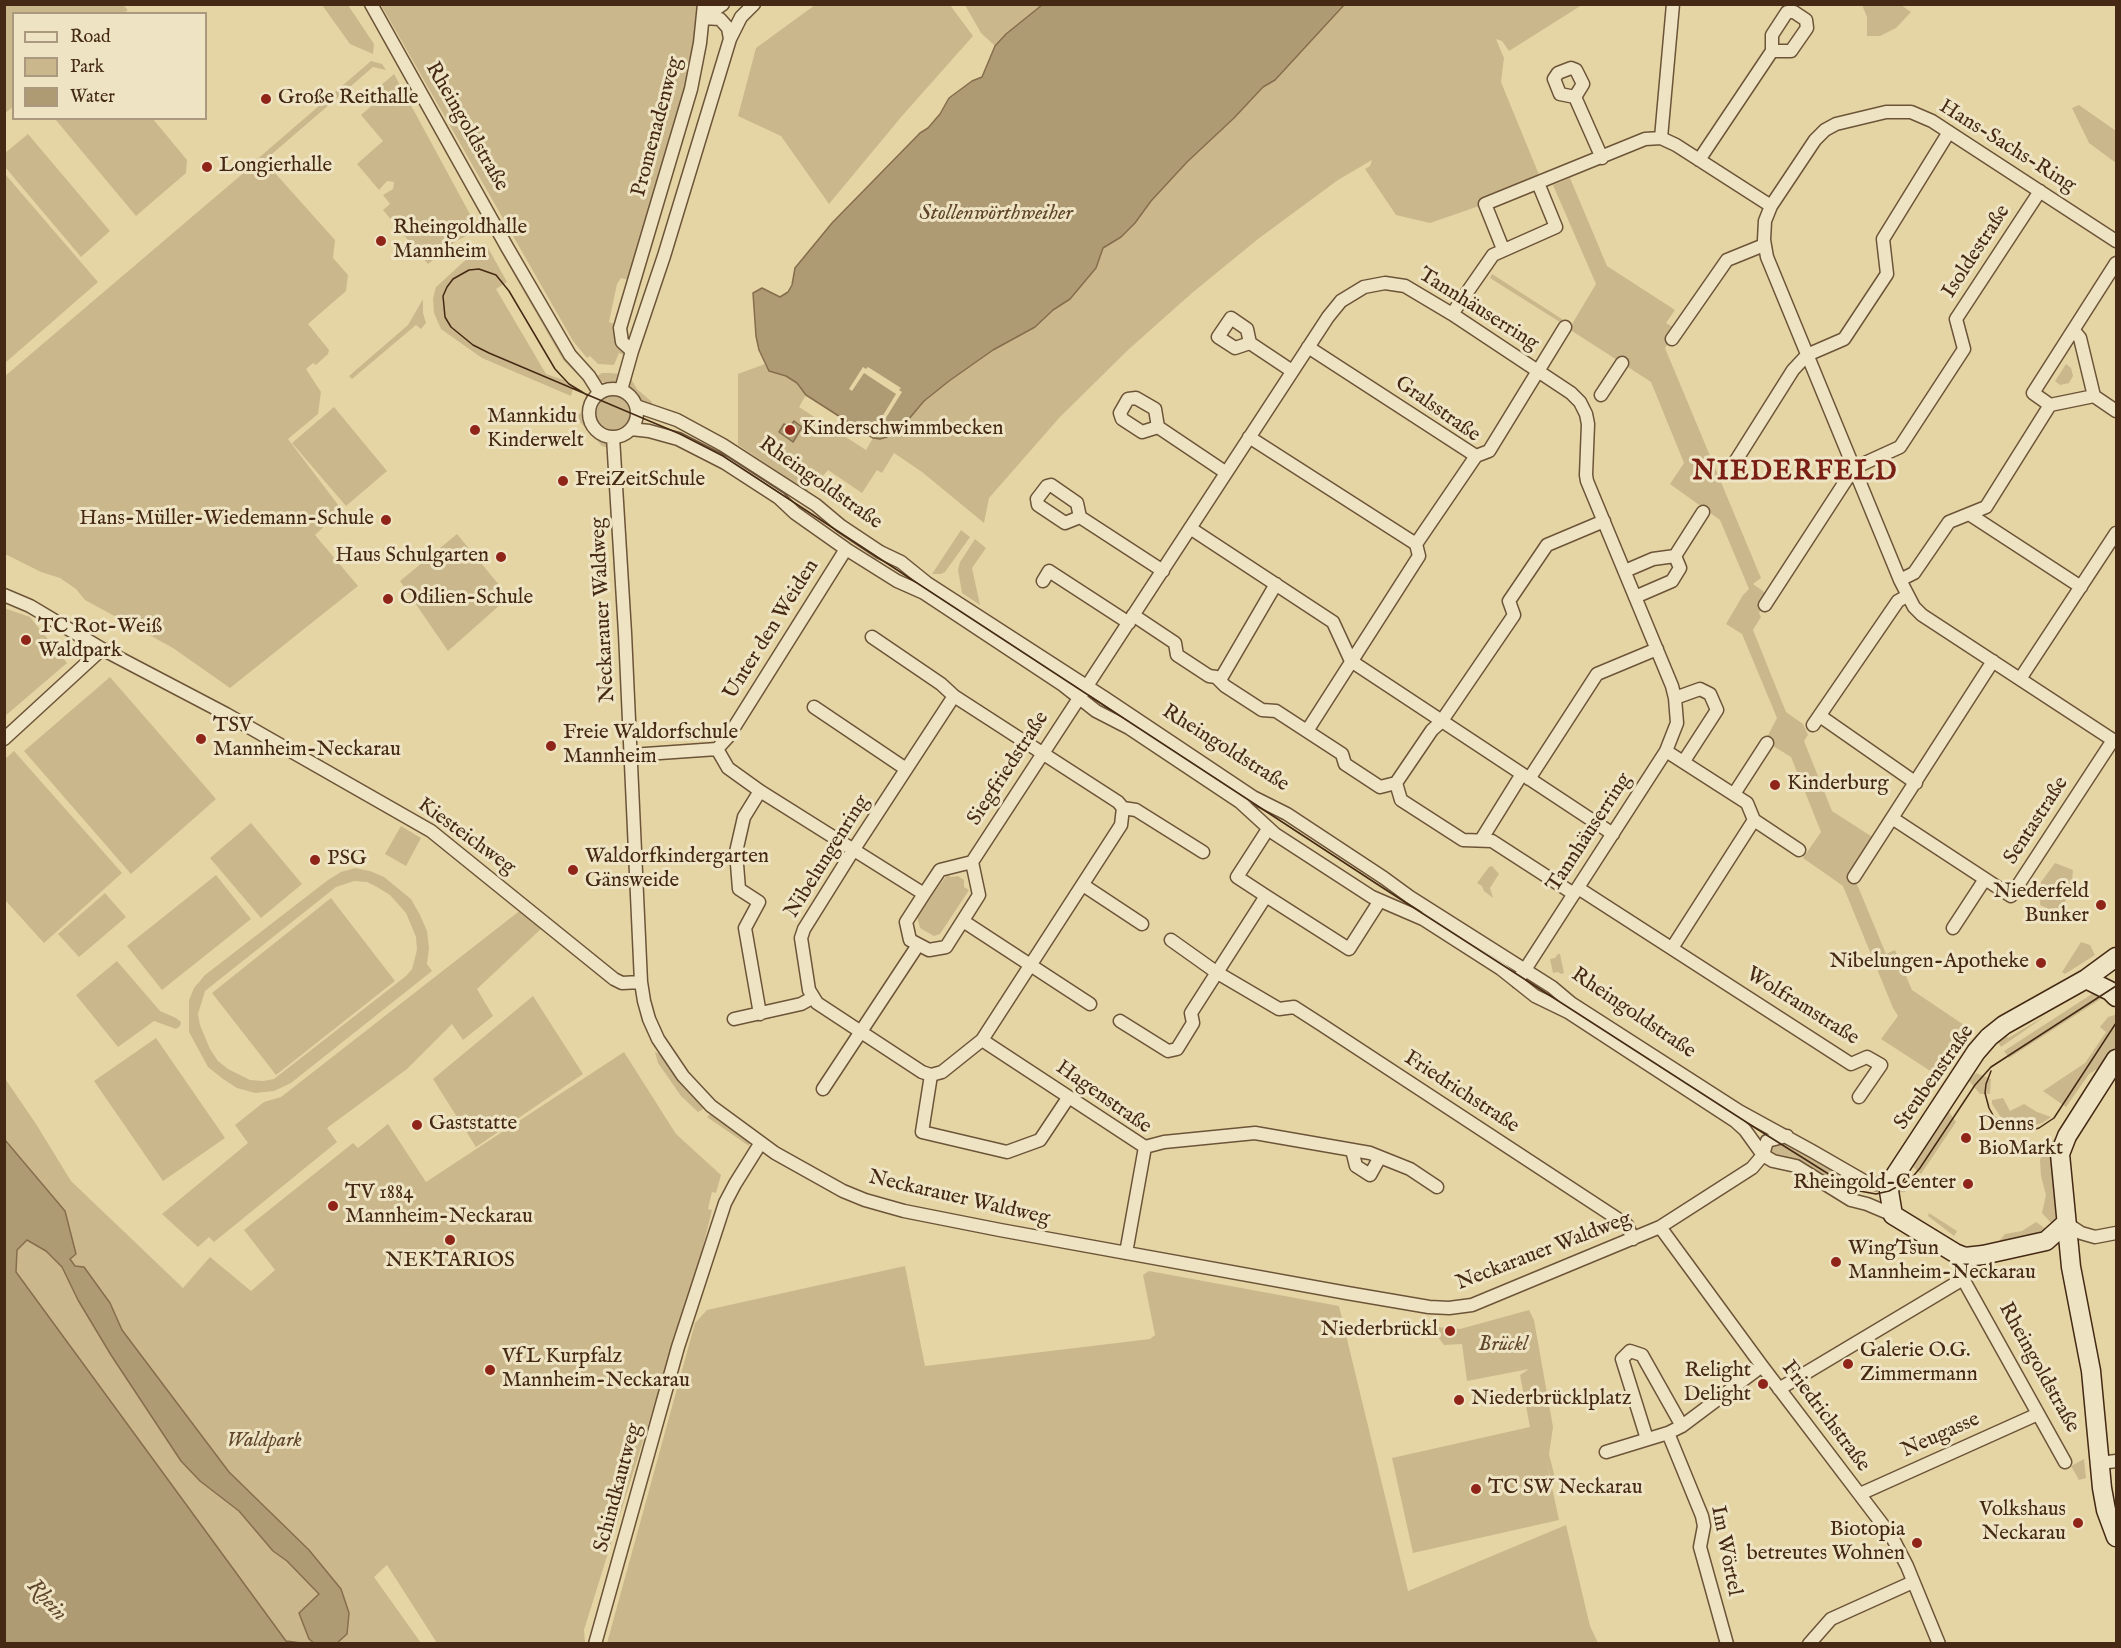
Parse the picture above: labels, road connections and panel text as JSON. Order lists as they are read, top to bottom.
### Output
{
  "streets": {
    "street": [
      "Rheingoldstraße",
      "Promenadenweg",
      "Hans-Sachs-Ring",
      "Isoldestraße",
      "Tannhäuserring",
      "Gralsstraße",
      "Neckarauer Waldweg",
      "Unter den Weiden",
      "Siegfriedstraße",
      "Sentastraße",
      "Kiesteichweg",
      "Nibelungenring",
      "Wolframstraße",
      "Steubenstraße",
      "Friedrichstraße",
      "Hagenstraße",
      "Neugasse",
      "Schindkautweg",
      "Im Wörtel"
    ]
  },
  "crossings": [
    ["Rheingoldstraße", "Tannhäuserring"],
    ["Rheingoldstraße", "Neckarauer Waldweg"],
    ["Rheingoldstraße", "Unter den Weiden"],
    ["Rheingoldstraße", "Siegfriedstraße"],
    ["Rheingoldstraße", "Neugasse"],
    ["Hans-Sachs-Ring", "Isoldestraße"],
    ["Hans-Sachs-Ring", "Sentastraße"],
    ["Tannhäuserring", "Gralsstraße"],
    ["Tannhäuserring", "Siegfriedstraße"],
    ["Tannhäuserring", "Wolframstraße"],
    ["Neckarauer Waldweg", "Kiesteichweg"],
    ["Neckarauer Waldweg", "Friedrichstraße"],
    ["Neckarauer Waldweg", "Hagenstraße"],
    ["Neckarauer Waldweg", "Schindkautweg"],
    ["Friedrichstraße", "Neugasse"]
  ],
  "districts": ["NIEDERFELD"],
  "water": ["Stollenwörthweiher", "Rhein"],
  "parks": ["Brückl", "Waldpark"],
  "places": [
    "Große Reithalle",
    "Longierhalle",
    "Rheingoldhalle Mannheim",
    "Mannkidu Kinderwelt",
    "Kinderschwimmbecken",
    "FreiZeitSchule",
    "Hans-Müller-Wiedemann-Schule",
    "Haus Schulgarten",
    "Odilien-Schule",
    "TC Rot-Weiß Waldpark",
    "TSV Mannheim-Neckarau",
    "Freie Waldorfschule Mannheim",
    "Kinderburg",
    "PSG",
    "Waldorfkindergarten Gänsweide",
    "Niederfeld Bunker",
    "Nibelungen-Apotheke",
    "Gaststatte",
    "Denns BioMarkt",
    "Rheingold-Center",
    "TV 1884 Mannheim-Neckarau",
    "NEKTARIOS",
    "WingTsun Mannheim-Neckarau",
    "Niederbrückl",
    "Galerie O.G. Zimmermann",
    "VfL Kurpfalz Mannheim-Neckarau",
    "Relight Delight",
    "Niederbrücklplatz",
    "TC SW Neckarau",
    "Volkshaus Neckarau",
    "Biotopia betreutes Wohnen"
  ],
  "legend": ["Road", "Park", "Water"]
}
